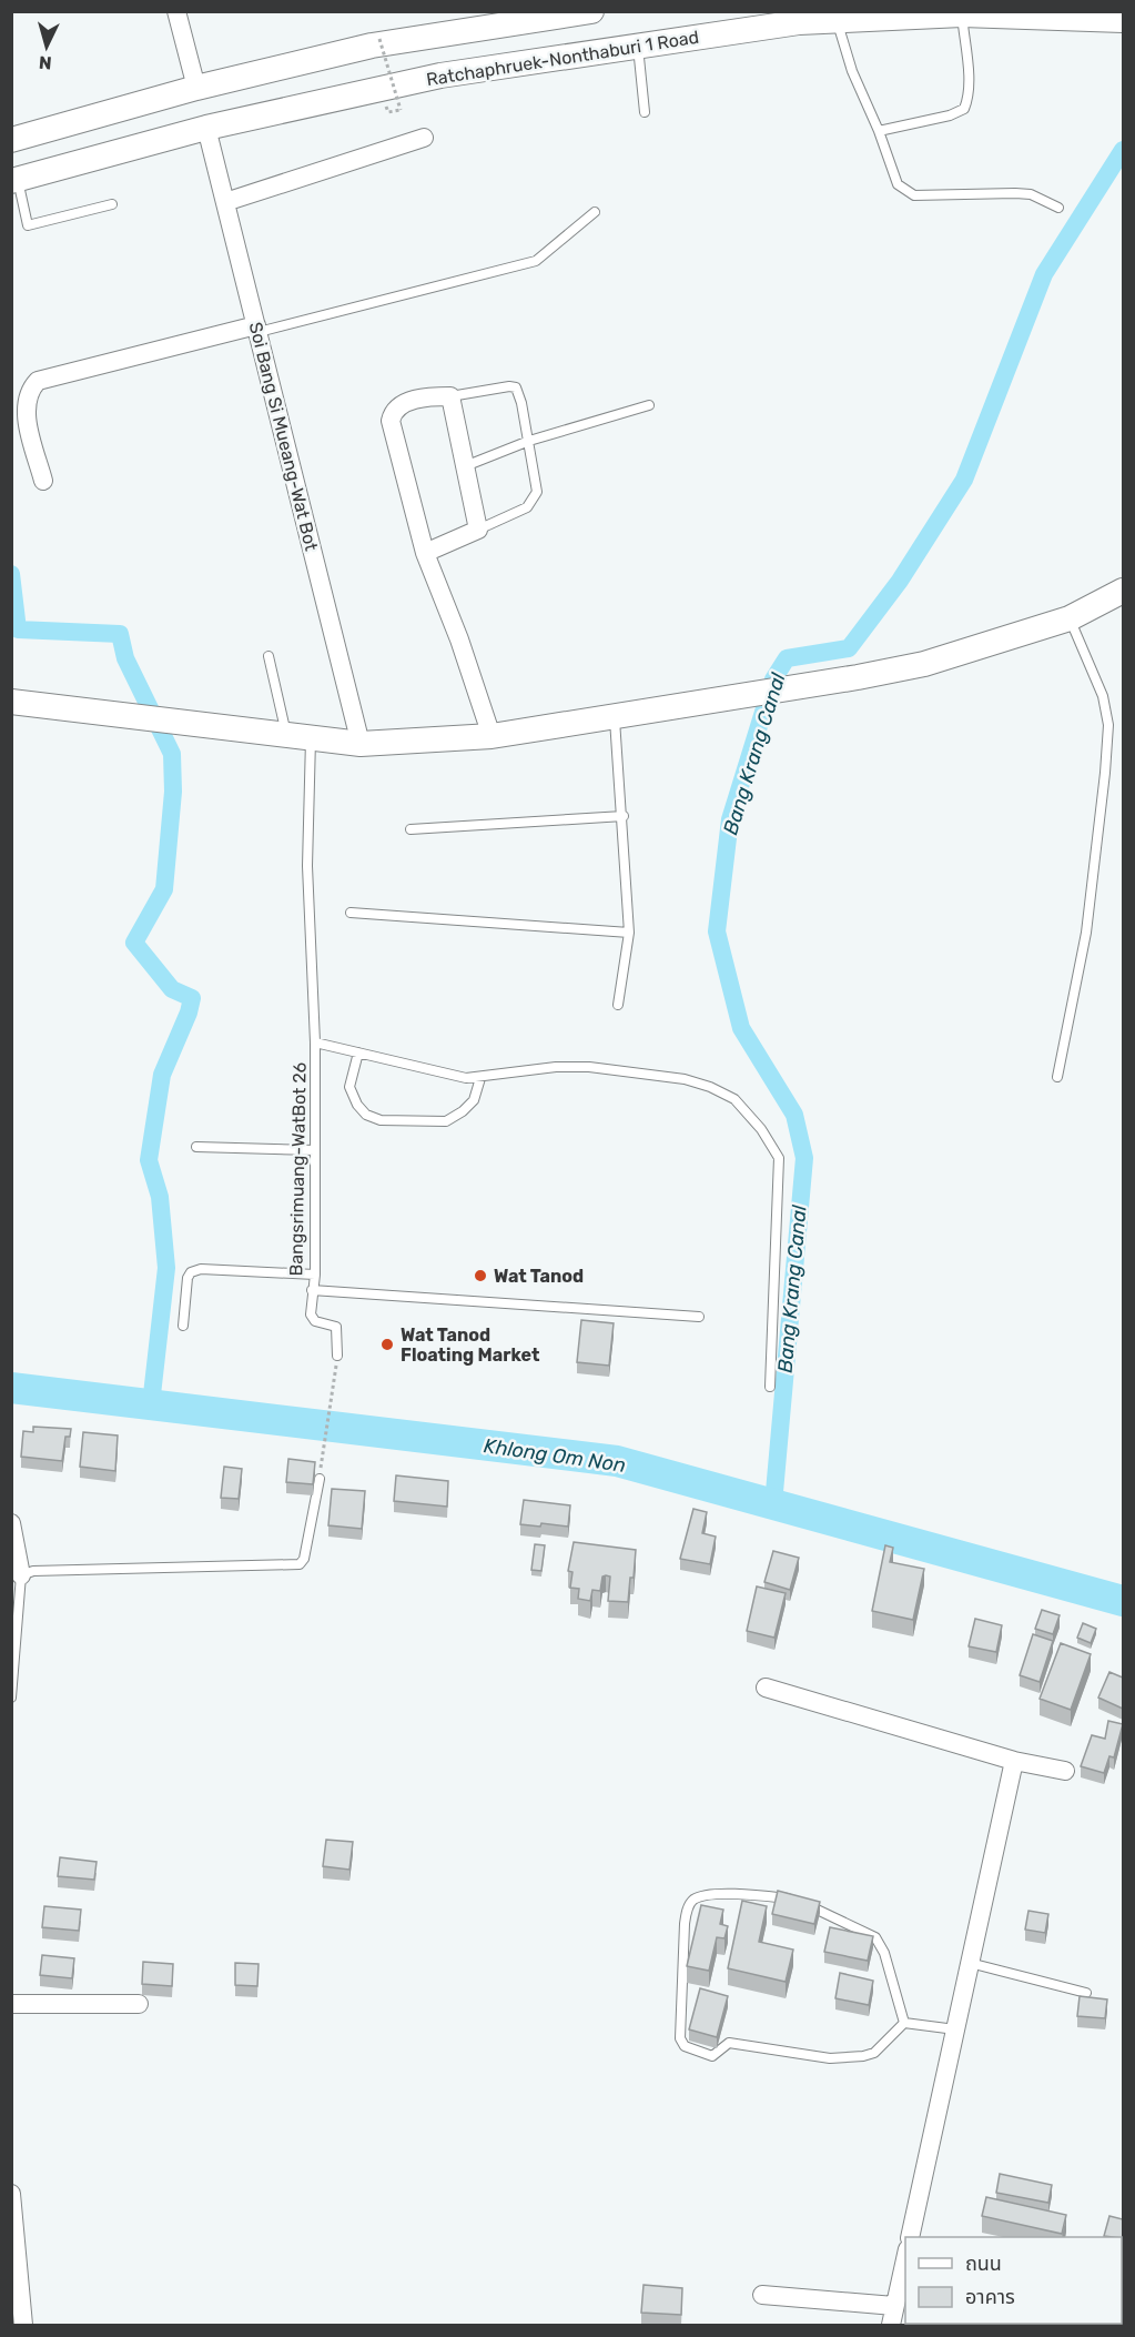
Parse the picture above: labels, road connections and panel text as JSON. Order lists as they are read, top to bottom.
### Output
{
  "streets": {
    "main road": ["Ratchaphruek-Nonthaburi 1 Road"],
    "street": ["Soi Bang Si Mueang-Wat Bot"],
    "lane": ["Bangsrimuang-WatBot 26"]
  },
  "crossings": [
    ["Ratchaphruek-Nonthaburi 1 Road", "Soi Bang Si Mueang-Wat Bot"]
  ],
  "water": ["Bang Krang Canal", "Khlong Om Non"],
  "places": ["Wat Tanod", "Wat Tanod Floating Market"],
  "legend": ["ถนน", "อาคาร"],
  "north": "bottom"
}
